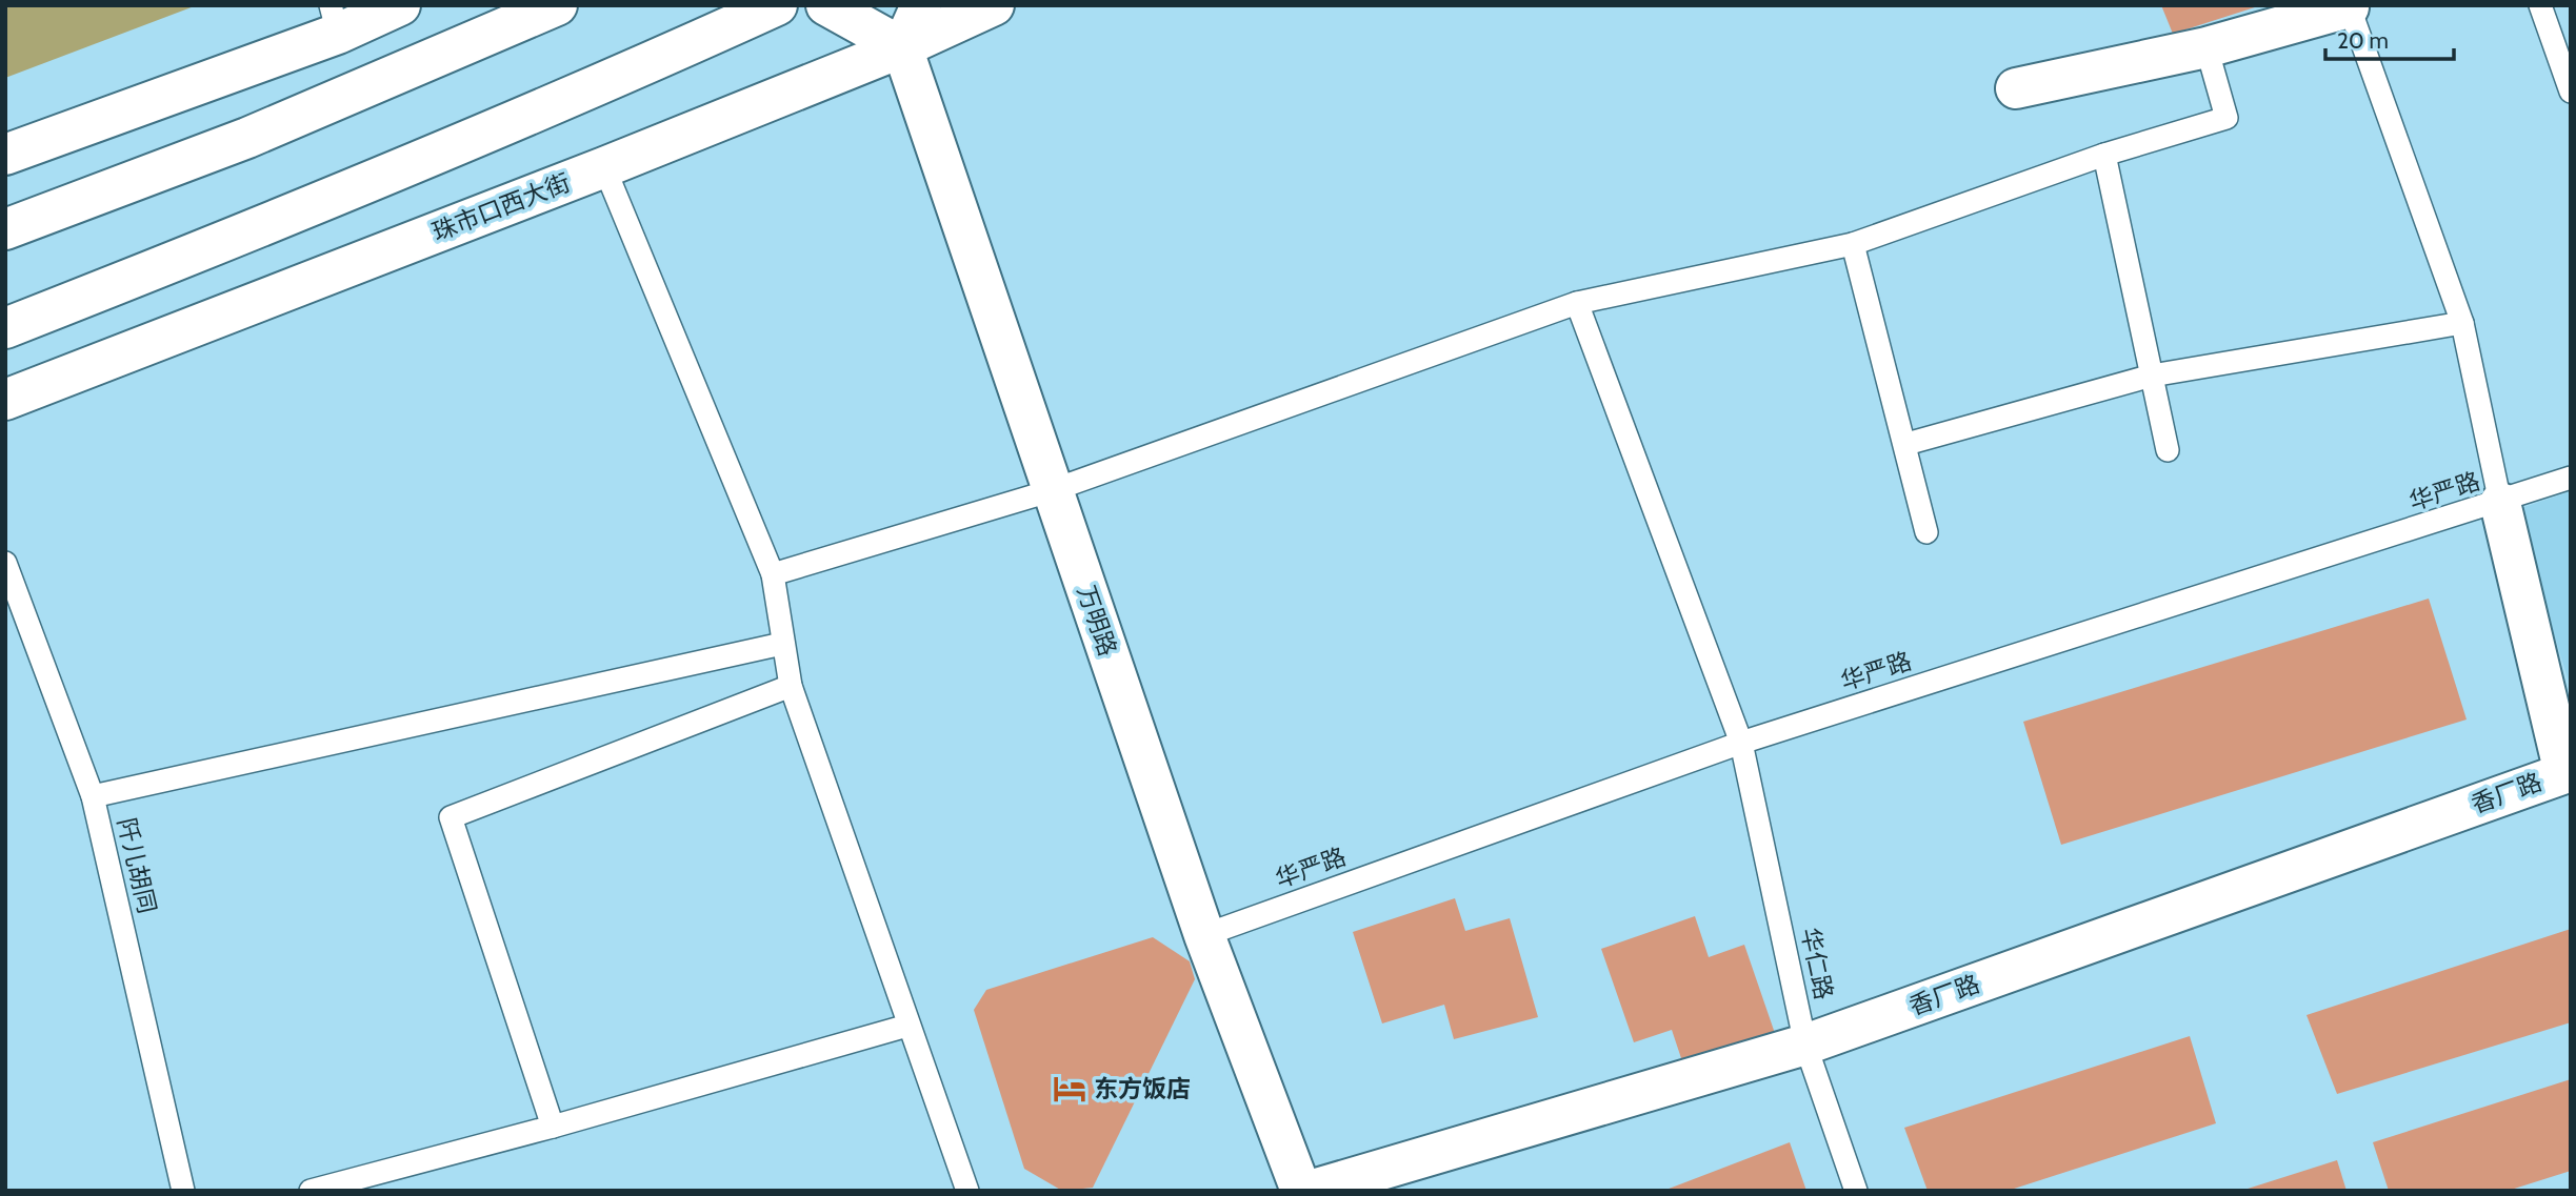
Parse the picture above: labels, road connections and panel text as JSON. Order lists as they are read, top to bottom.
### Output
{
  "streets": {
    "street": ["珠市口西大街", "万明路", "香厂路"],
    "lane": ["华严路", "阡儿胡同", "华仁路"]
  },
  "crossings": [
    ["珠市口西大街", "万明路"],
    ["华严路", "万明路"],
    ["华严路", "华仁路"],
    ["香厂路", "华仁路"]
  ],
  "places": {
    "hotel": ["东方饭店"]
  },
  "scale_bar": "20 m"
}
